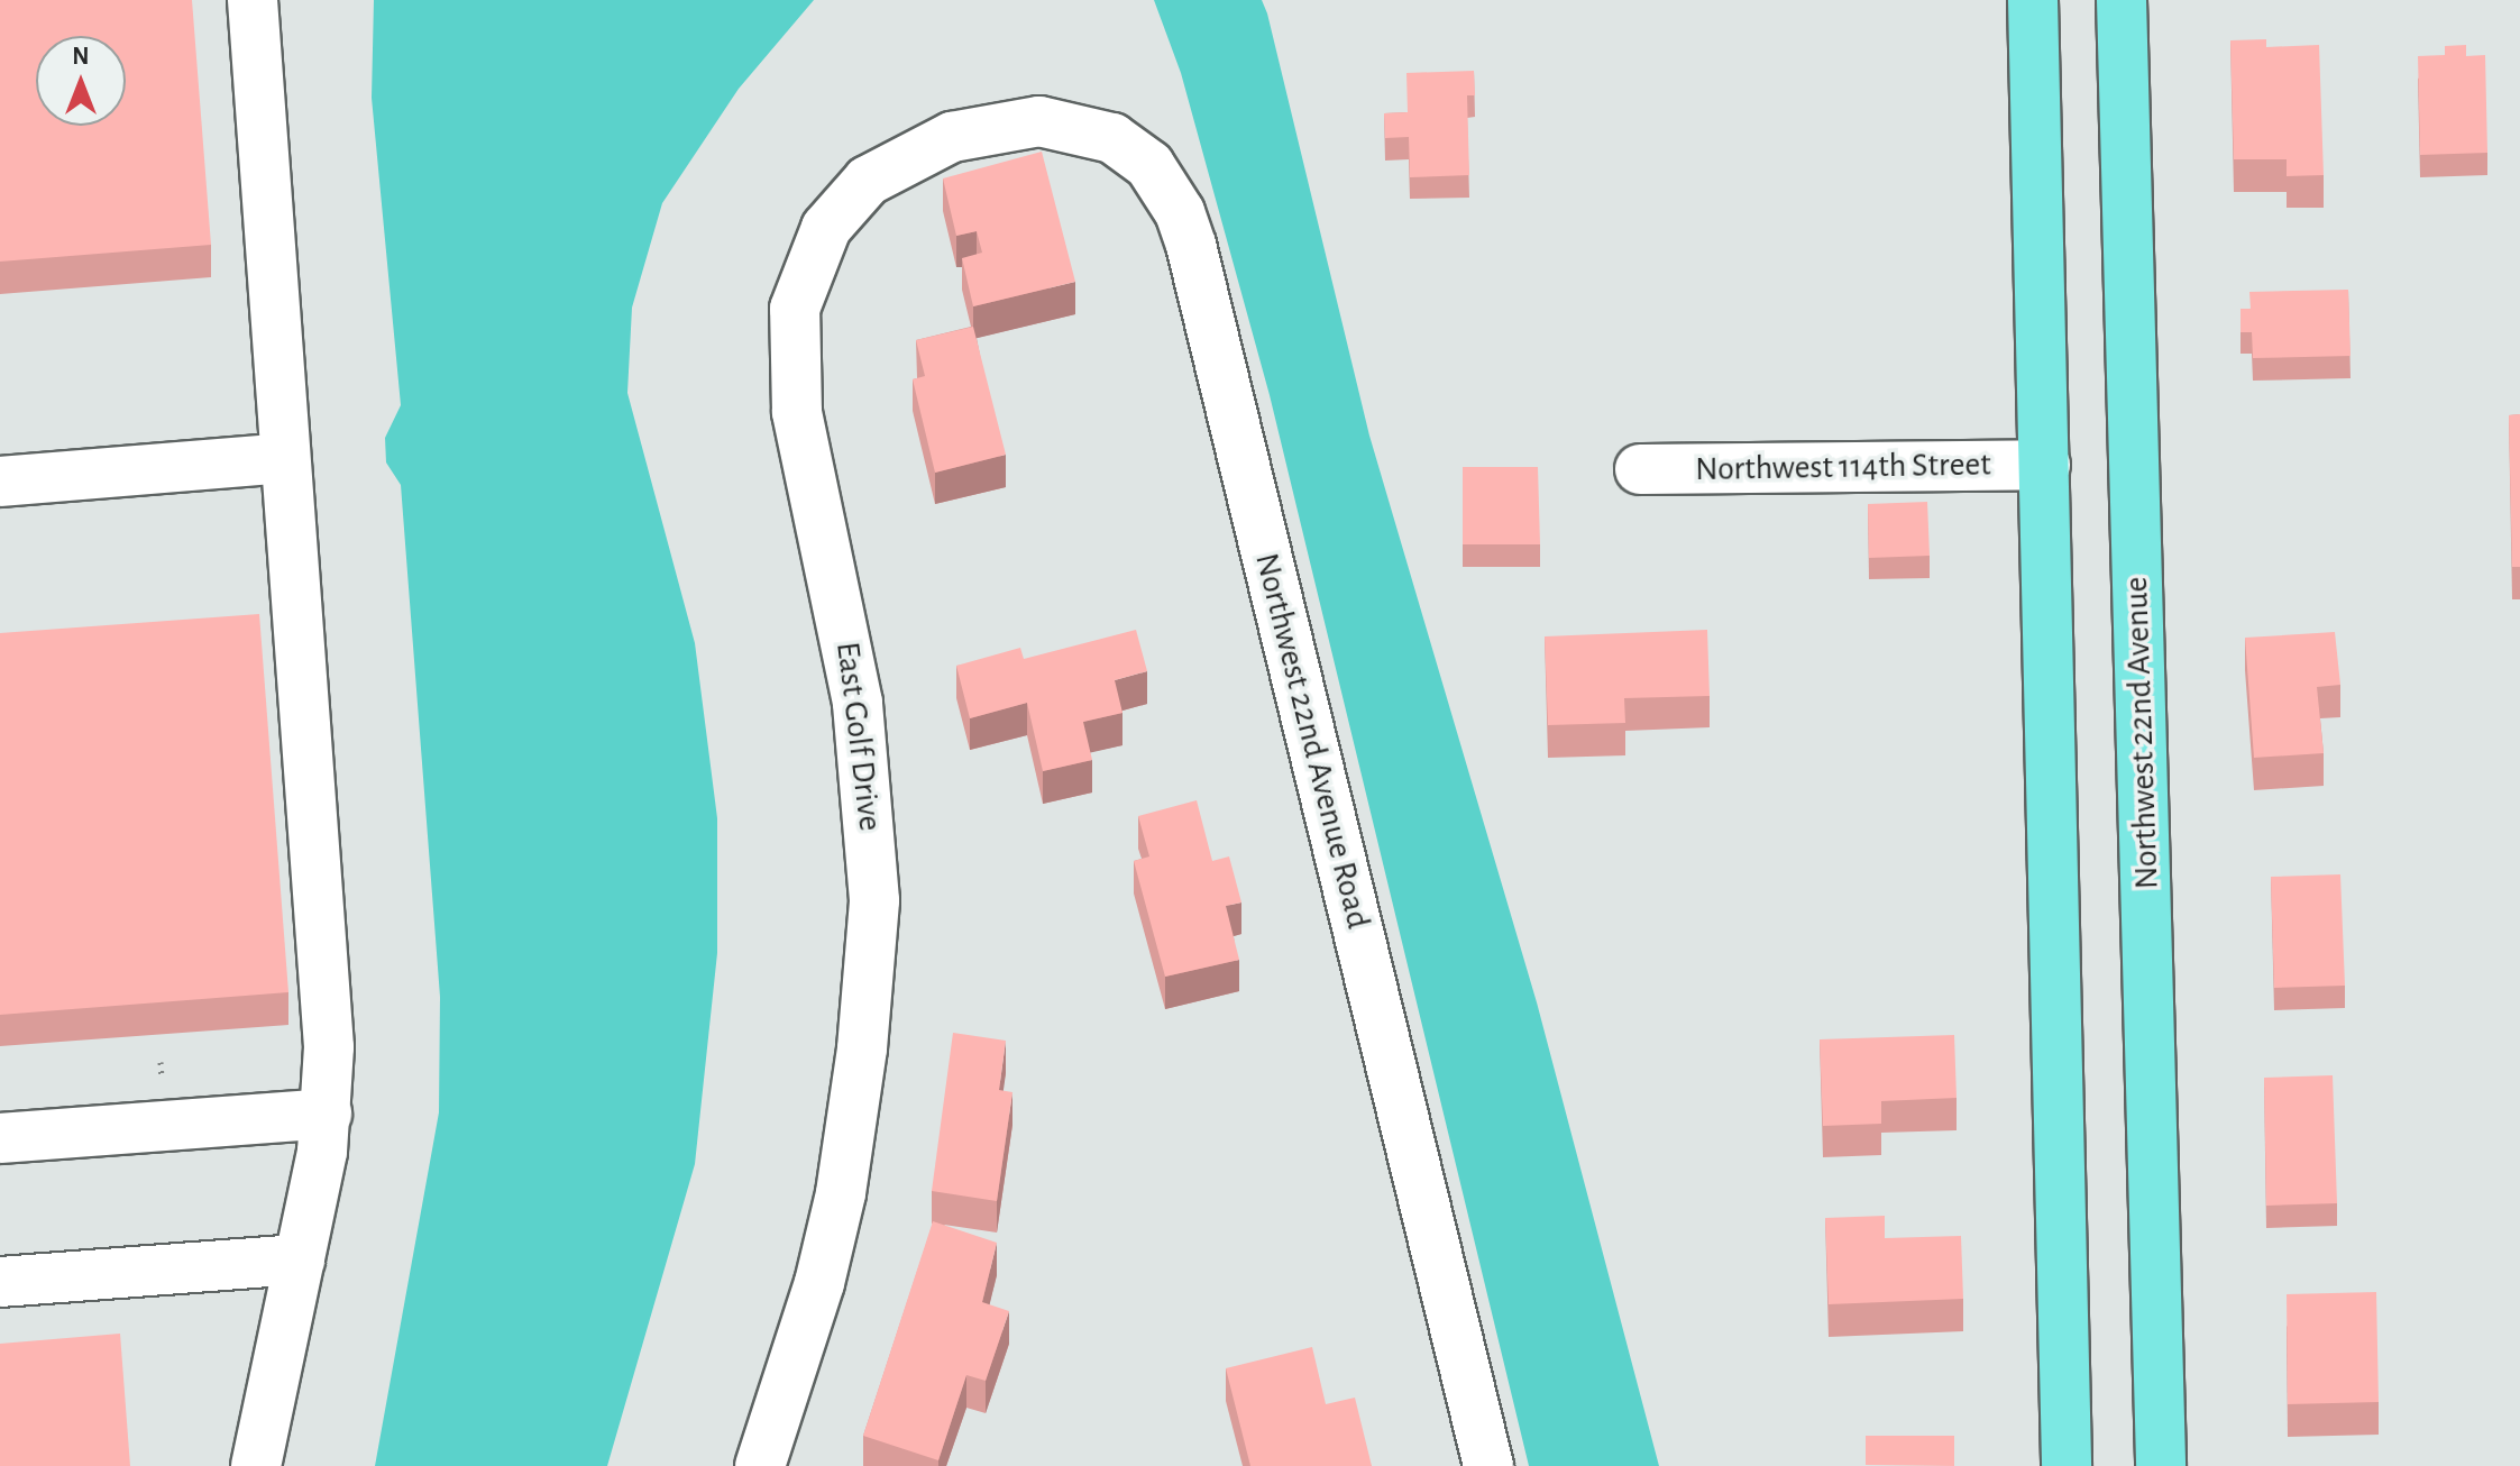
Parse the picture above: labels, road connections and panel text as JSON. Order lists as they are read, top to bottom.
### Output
{
  "streets": {
    "main road": ["Northwest 22nd Avenue"],
    "street": ["Northwest 114th Street", "East Golf Drive", "Northwest 22nd Avenue Road"]
  },
  "crossings": [
    ["East Golf Drive", "Northwest 22nd Avenue Road"]
  ],
  "north": "top"
}
